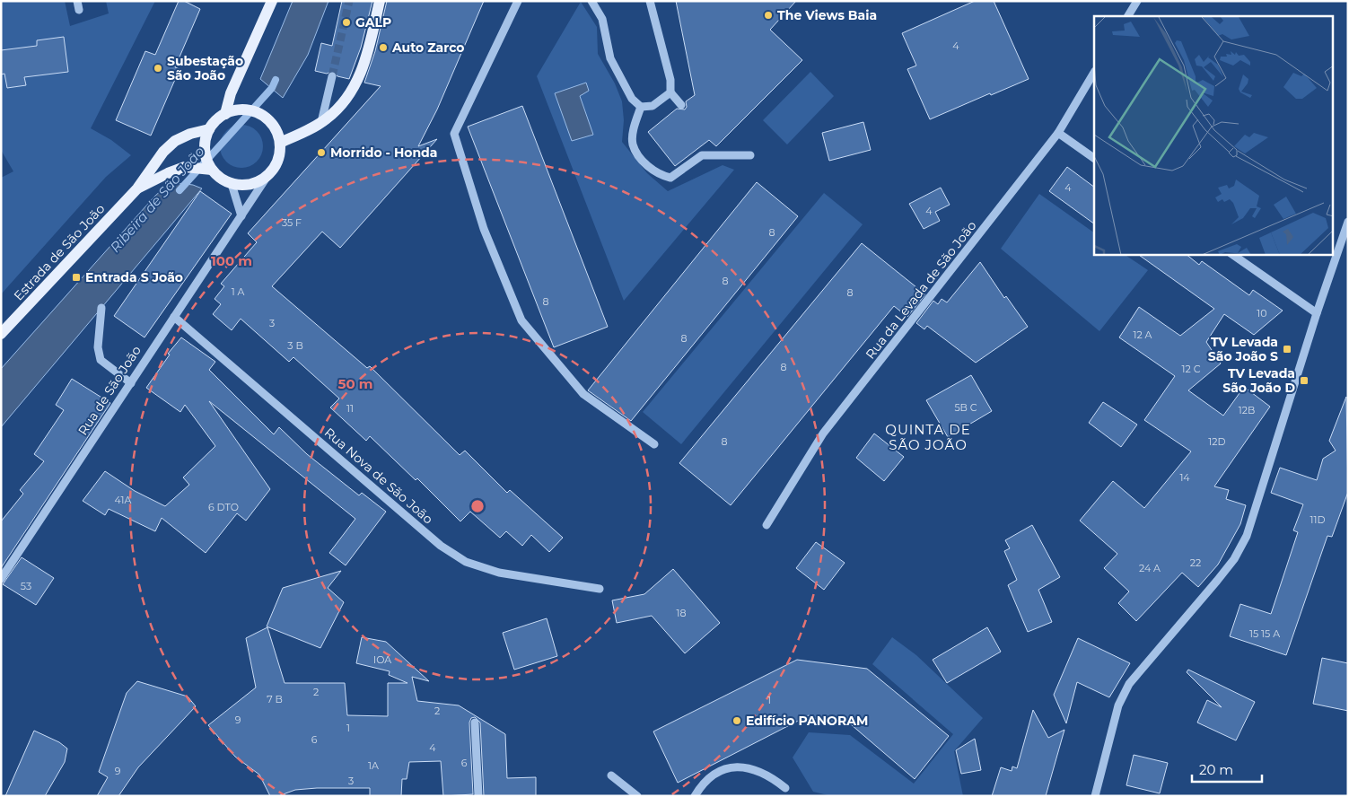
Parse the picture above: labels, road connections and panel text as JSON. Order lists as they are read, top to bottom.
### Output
{
  "streets": {
    "main road": ["Estrada de São João"],
    "street": ["Rua da Levada de São João", "Rua de São João", "Rua Nova de São João"]
  },
  "crossings": [
    ["Estrada de São João", "Rua de São João"],
    ["Rua de São João", "Rua Nova de São João"]
  ],
  "districts": ["QUINTA DE SÃO JOÃO"],
  "water": ["Ribeira de São João"],
  "places": {
    "other": [
      "The Views Baia",
      "GALP",
      "Auto Zarco",
      "Subestação São João",
      "Morrido - Honda",
      "Edifício PANORAM"
    ],
    "transit": ["Entrada S João", "TV Levada São João S", "TV Levada São João D"]
  },
  "house_numbers": [
    "4",
    "4",
    "4",
    "35 F",
    "8",
    "8",
    "1 A",
    "8",
    "8",
    "10",
    "3",
    "12 A",
    "8",
    "3 B",
    "8",
    "12 C",
    "5B C",
    "11",
    "12B",
    "8",
    "12D",
    "14",
    "41A",
    "6 DTO",
    "11D",
    "22",
    "24 A",
    "53",
    "18",
    "15 15 A",
    "IOA",
    "2",
    "7 B",
    "1",
    "2",
    "9",
    "1",
    "6",
    "4",
    "6",
    "1A",
    "9",
    "3"
  ],
  "scale_bar": "20 m",
  "rings": ["100 m", "50 m"]
}
